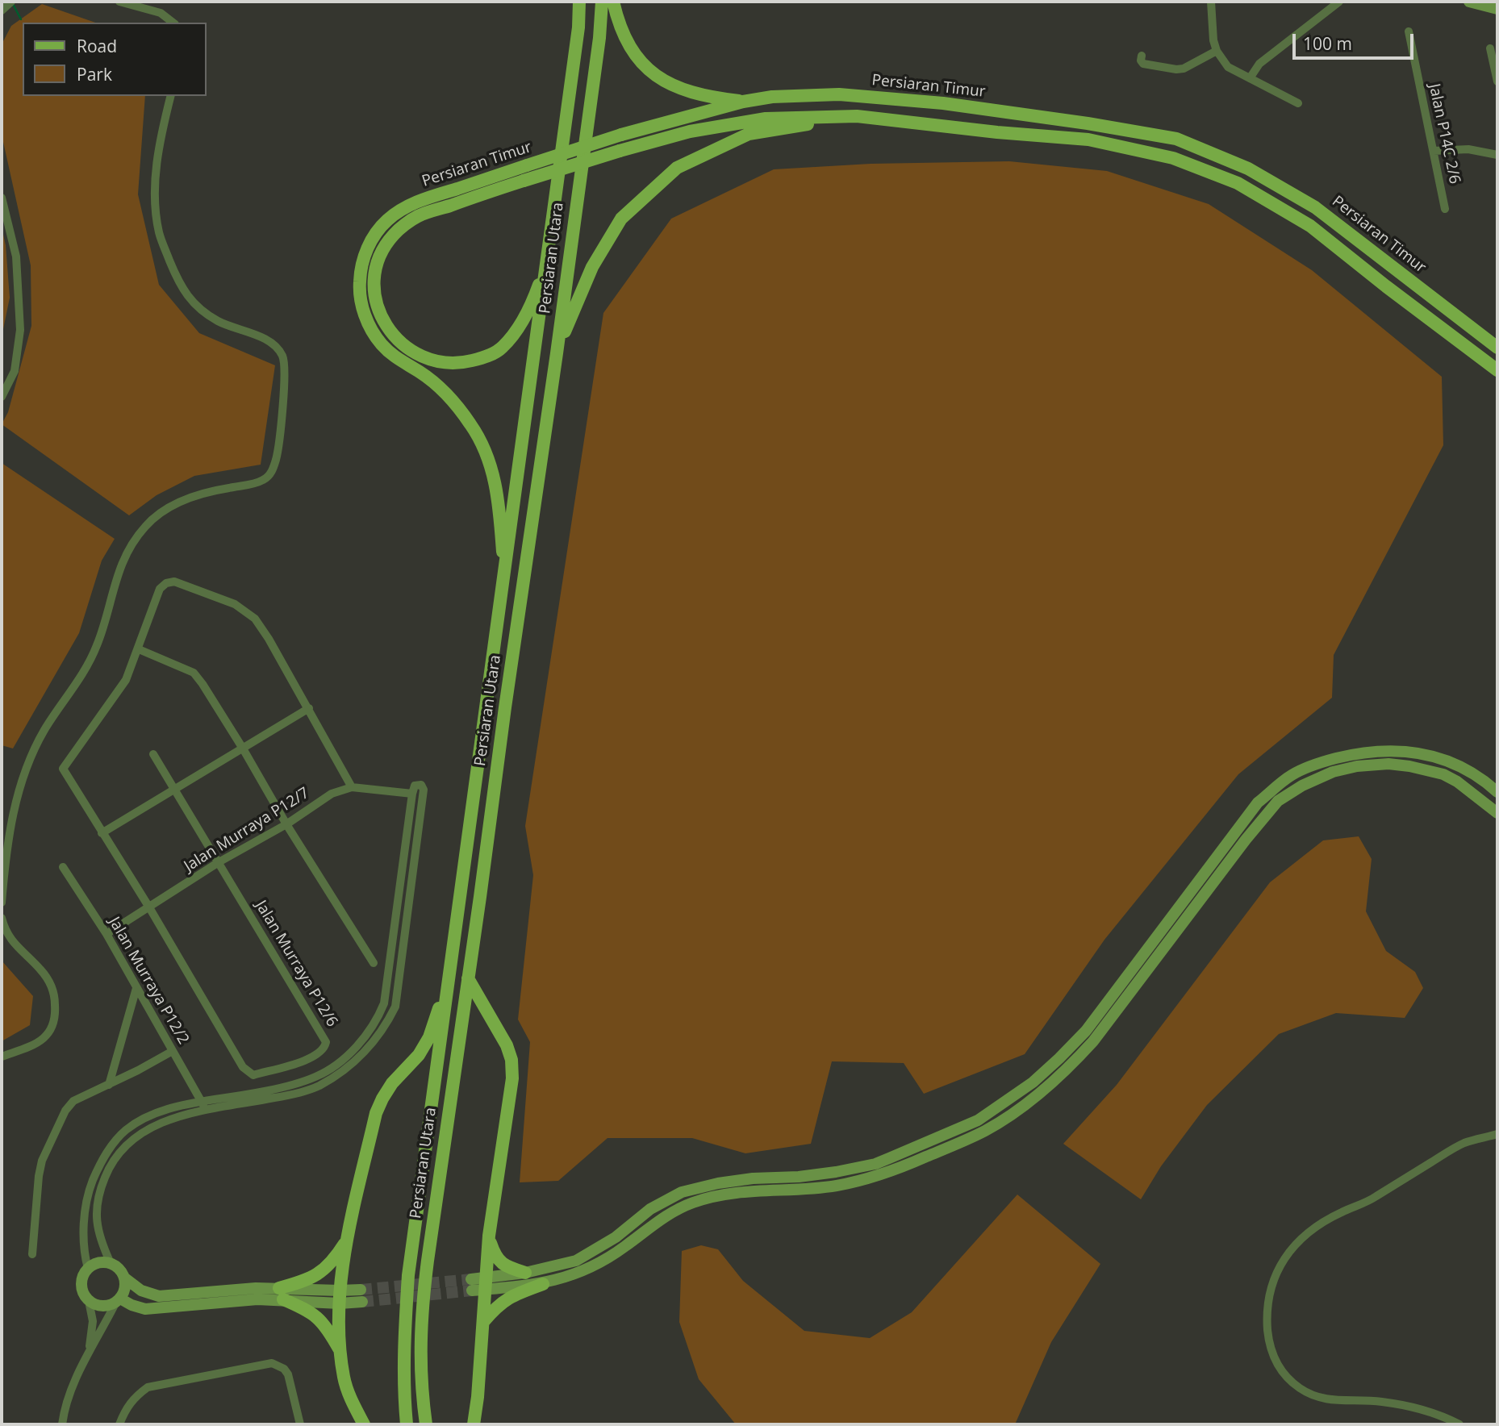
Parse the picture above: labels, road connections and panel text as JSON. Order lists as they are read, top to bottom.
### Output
{
  "streets": {
    "main road": ["Persiaran Timur", "Persiaran Utara"],
    "street": [
      "Jalan P14C 2/6",
      "Jalan Murraya P12/7",
      "Jalan Murraya P12/6",
      "Jalan Murraya P12/2"
    ]
  },
  "crossings": [
    ["Persiaran Timur", "Persiaran Utara"],
    ["Jalan Murraya P12/7", "Jalan Murraya P12/6"],
    ["Jalan Murraya P12/7", "Jalan Murraya P12/2"]
  ],
  "legend": ["Road", "Park"],
  "scale_bar": "100 m"
}
